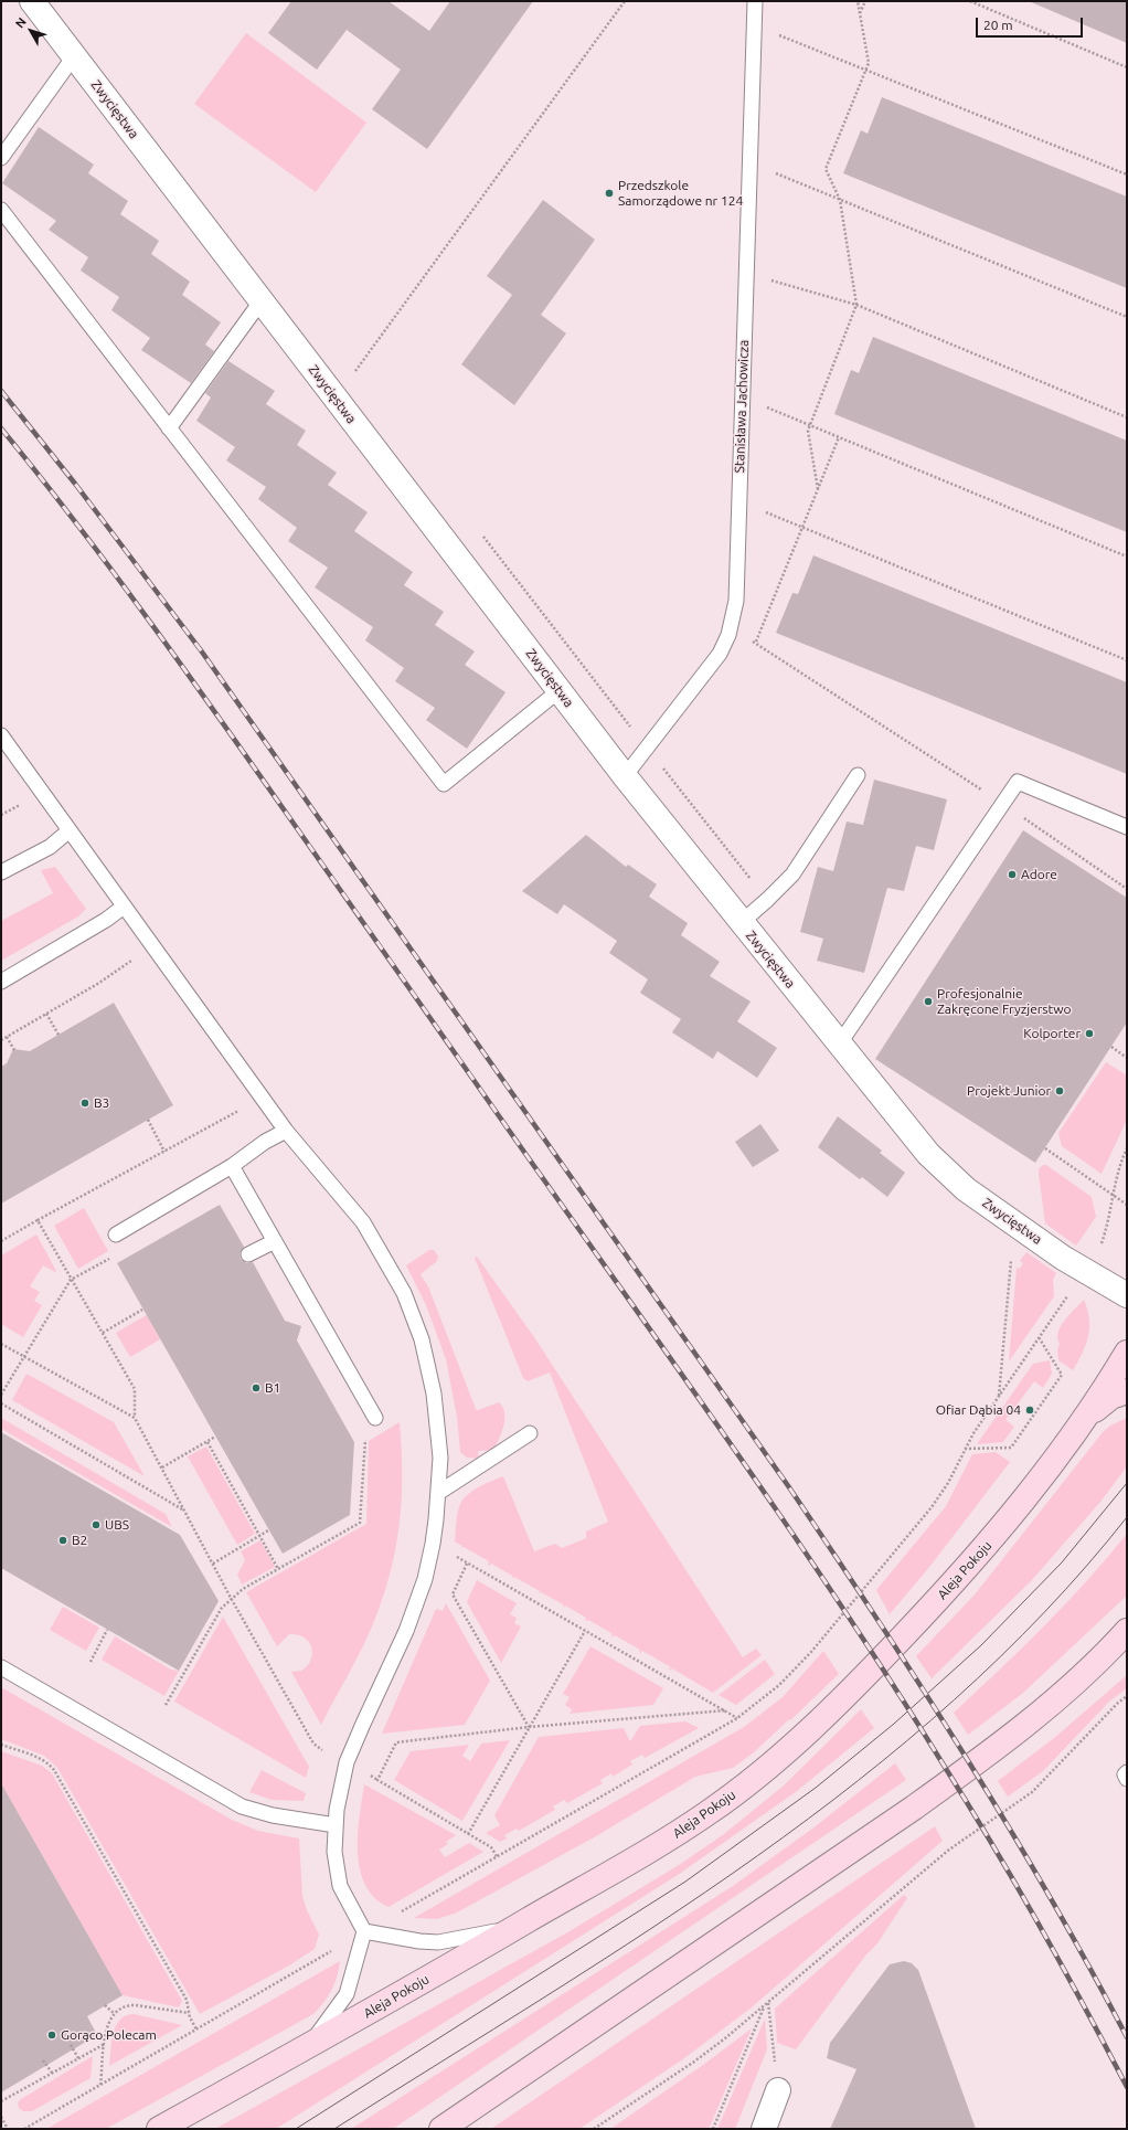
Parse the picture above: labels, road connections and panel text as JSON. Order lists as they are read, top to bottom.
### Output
{
  "streets": {
    "main road": ["Aleja Pokoju"],
    "street": ["Zwycięstwa"],
    "lane": ["Stanisława Jachowicza"]
  },
  "crossings": [
    ["Zwycięstwa", "Stanisława Jachowicza"]
  ],
  "places": [
    "Przedszkole Samorządowe nr 124",
    "Adore",
    "Profesjonalnie Zakręcone Fryzjerstwo",
    "Kolporter",
    "Projekt Junior",
    "B3",
    "B1",
    "Ofiar Dąbia 04",
    "UBS",
    "B2",
    "Gorąco Polecam"
  ],
  "scale_bar": "20 m",
  "north": "top left"
}
